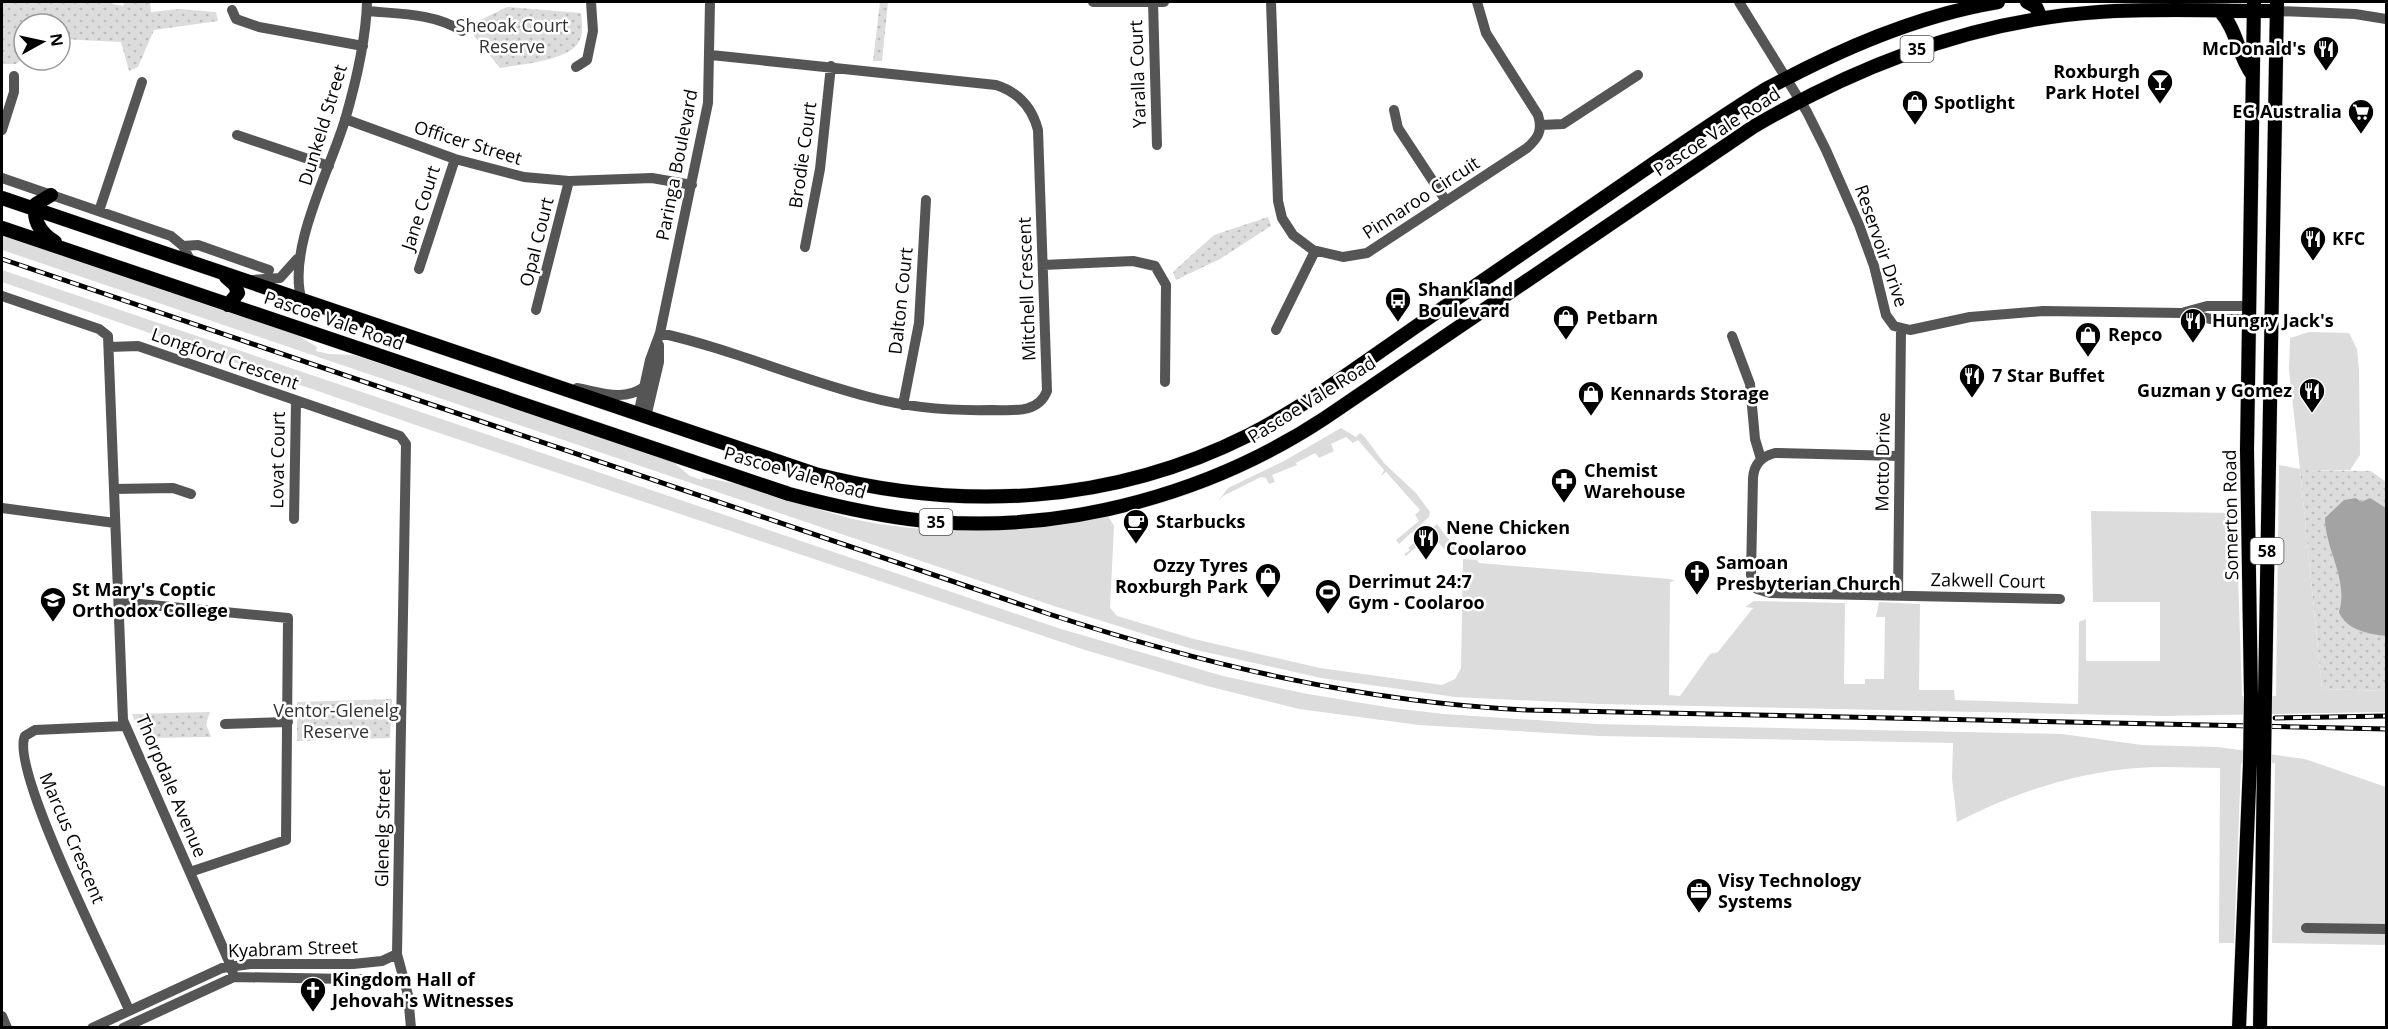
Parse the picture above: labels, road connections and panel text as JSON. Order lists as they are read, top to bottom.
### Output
{
  "streets": {
    "main road": [
      "35",
      "Pascoe Vale Road",
      "Somerton Road",
      "58"
    ],
    "street": [
      "Yaralla Court",
      "Dunkeld Street",
      "Officer Street",
      "Brodie Court",
      "Paringa Boulevard",
      "Pinnaroo Circuit",
      "Jane Court",
      "Opal Court",
      "Reservoir Drive",
      "Mitchell Crescent",
      "Dalton Court",
      "Longford Crescent",
      "Lovat Court",
      "Motto Drive",
      "Zakwell Court",
      "Thorpdale Avenue",
      "Glenelg Street",
      "Marcus Crescent",
      "Kyabram Street"
    ]
  },
  "crossings": [
    ["Dunkeld Street", "Pascoe Vale Road"],
    ["Dunkeld Street", "Officer Street"],
    ["Pascoe Vale Road", "Paringa Boulevard"],
    ["Pascoe Vale Road", "Reservoir Drive"],
    ["Pascoe Vale Road", "Somerton Road"],
    ["Officer Street", "Paringa Boulevard"],
    ["Officer Street", "Jane Court"],
    ["Officer Street", "Opal Court"],
    ["Brodie Court", "Mitchell Crescent"],
    ["Paringa Boulevard", "Mitchell Crescent"],
    ["Reservoir Drive", "Motto Drive"],
    ["Reservoir Drive", "Somerton Road"],
    ["Mitchell Crescent", "Dalton Court"],
    ["Longford Crescent", "Lovat Court"],
    ["Longford Crescent", "Thorpdale Avenue"],
    ["Longford Crescent", "Glenelg Street"],
    ["Motto Drive", "Zakwell Court"],
    ["Thorpdale Avenue", "Marcus Crescent"],
    ["Thorpdale Avenue", "Kyabram Street"],
    ["Glenelg Street", "Kyabram Street"],
    ["Marcus Crescent", "Kyabram Street"]
  ],
  "parks": ["Sheoak Court Reserve", "Ventor-Glenelg Reserve"],
  "places": {
    "restaurant": [
      "McDonald's",
      "KFC",
      "Hungry Jack's",
      "7 Star Buffet",
      "Guzman y Gomez",
      "Nene Chicken Coolaroo"
    ],
    "bar": ["Roxburgh Park Hotel"],
    "shop": [
      "Spotlight",
      "Petbarn",
      "Repco",
      "Kennards Storage",
      "Ozzy Tyres Roxburgh Park"
    ],
    "supermarket": ["EG Australia"],
    "bus stop": ["Shankland Boulevard"],
    "pharmacy": ["Chemist Warehouse"],
    "cafe": ["Starbucks"],
    "church": ["Samoan Presbyterian Church", "Kingdom Hall of Jehovah's Witnesses"],
    "sports": ["Derrimut 24:7 Gym - Coolaroo"],
    "school or university": ["St Mary's Coptic Orthodox College"],
    "office": ["Visy Technology Systems"]
  },
  "north": "right"
}
